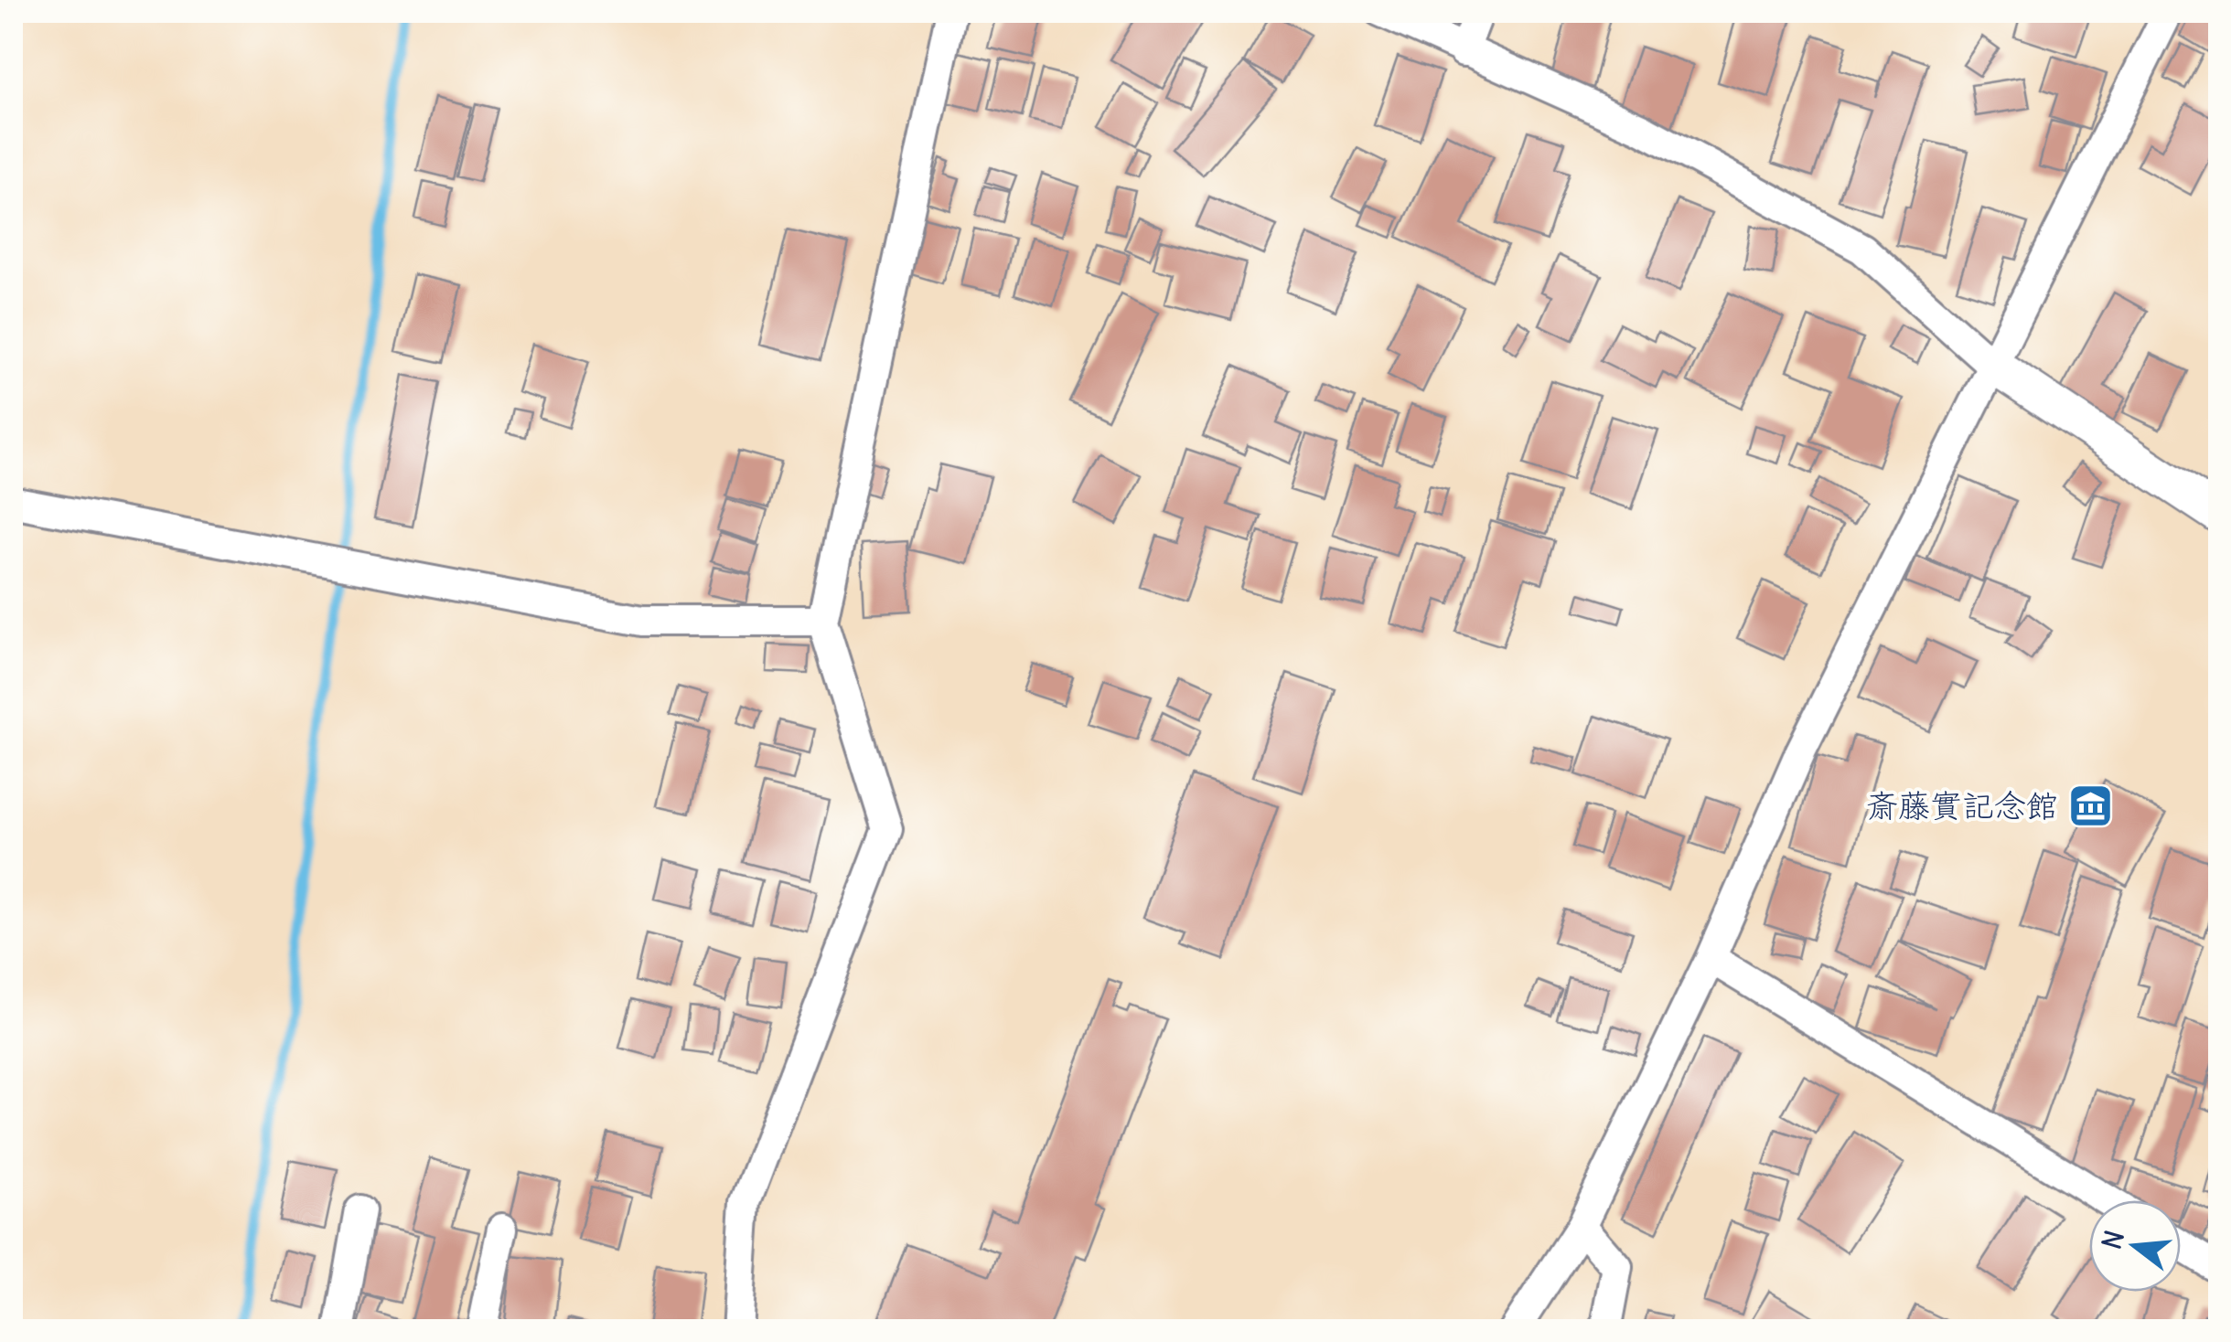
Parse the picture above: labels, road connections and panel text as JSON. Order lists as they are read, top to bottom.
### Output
{
  "places": {
    "museum": ["斎藤實記念館"]
  },
  "north": "left"
}
